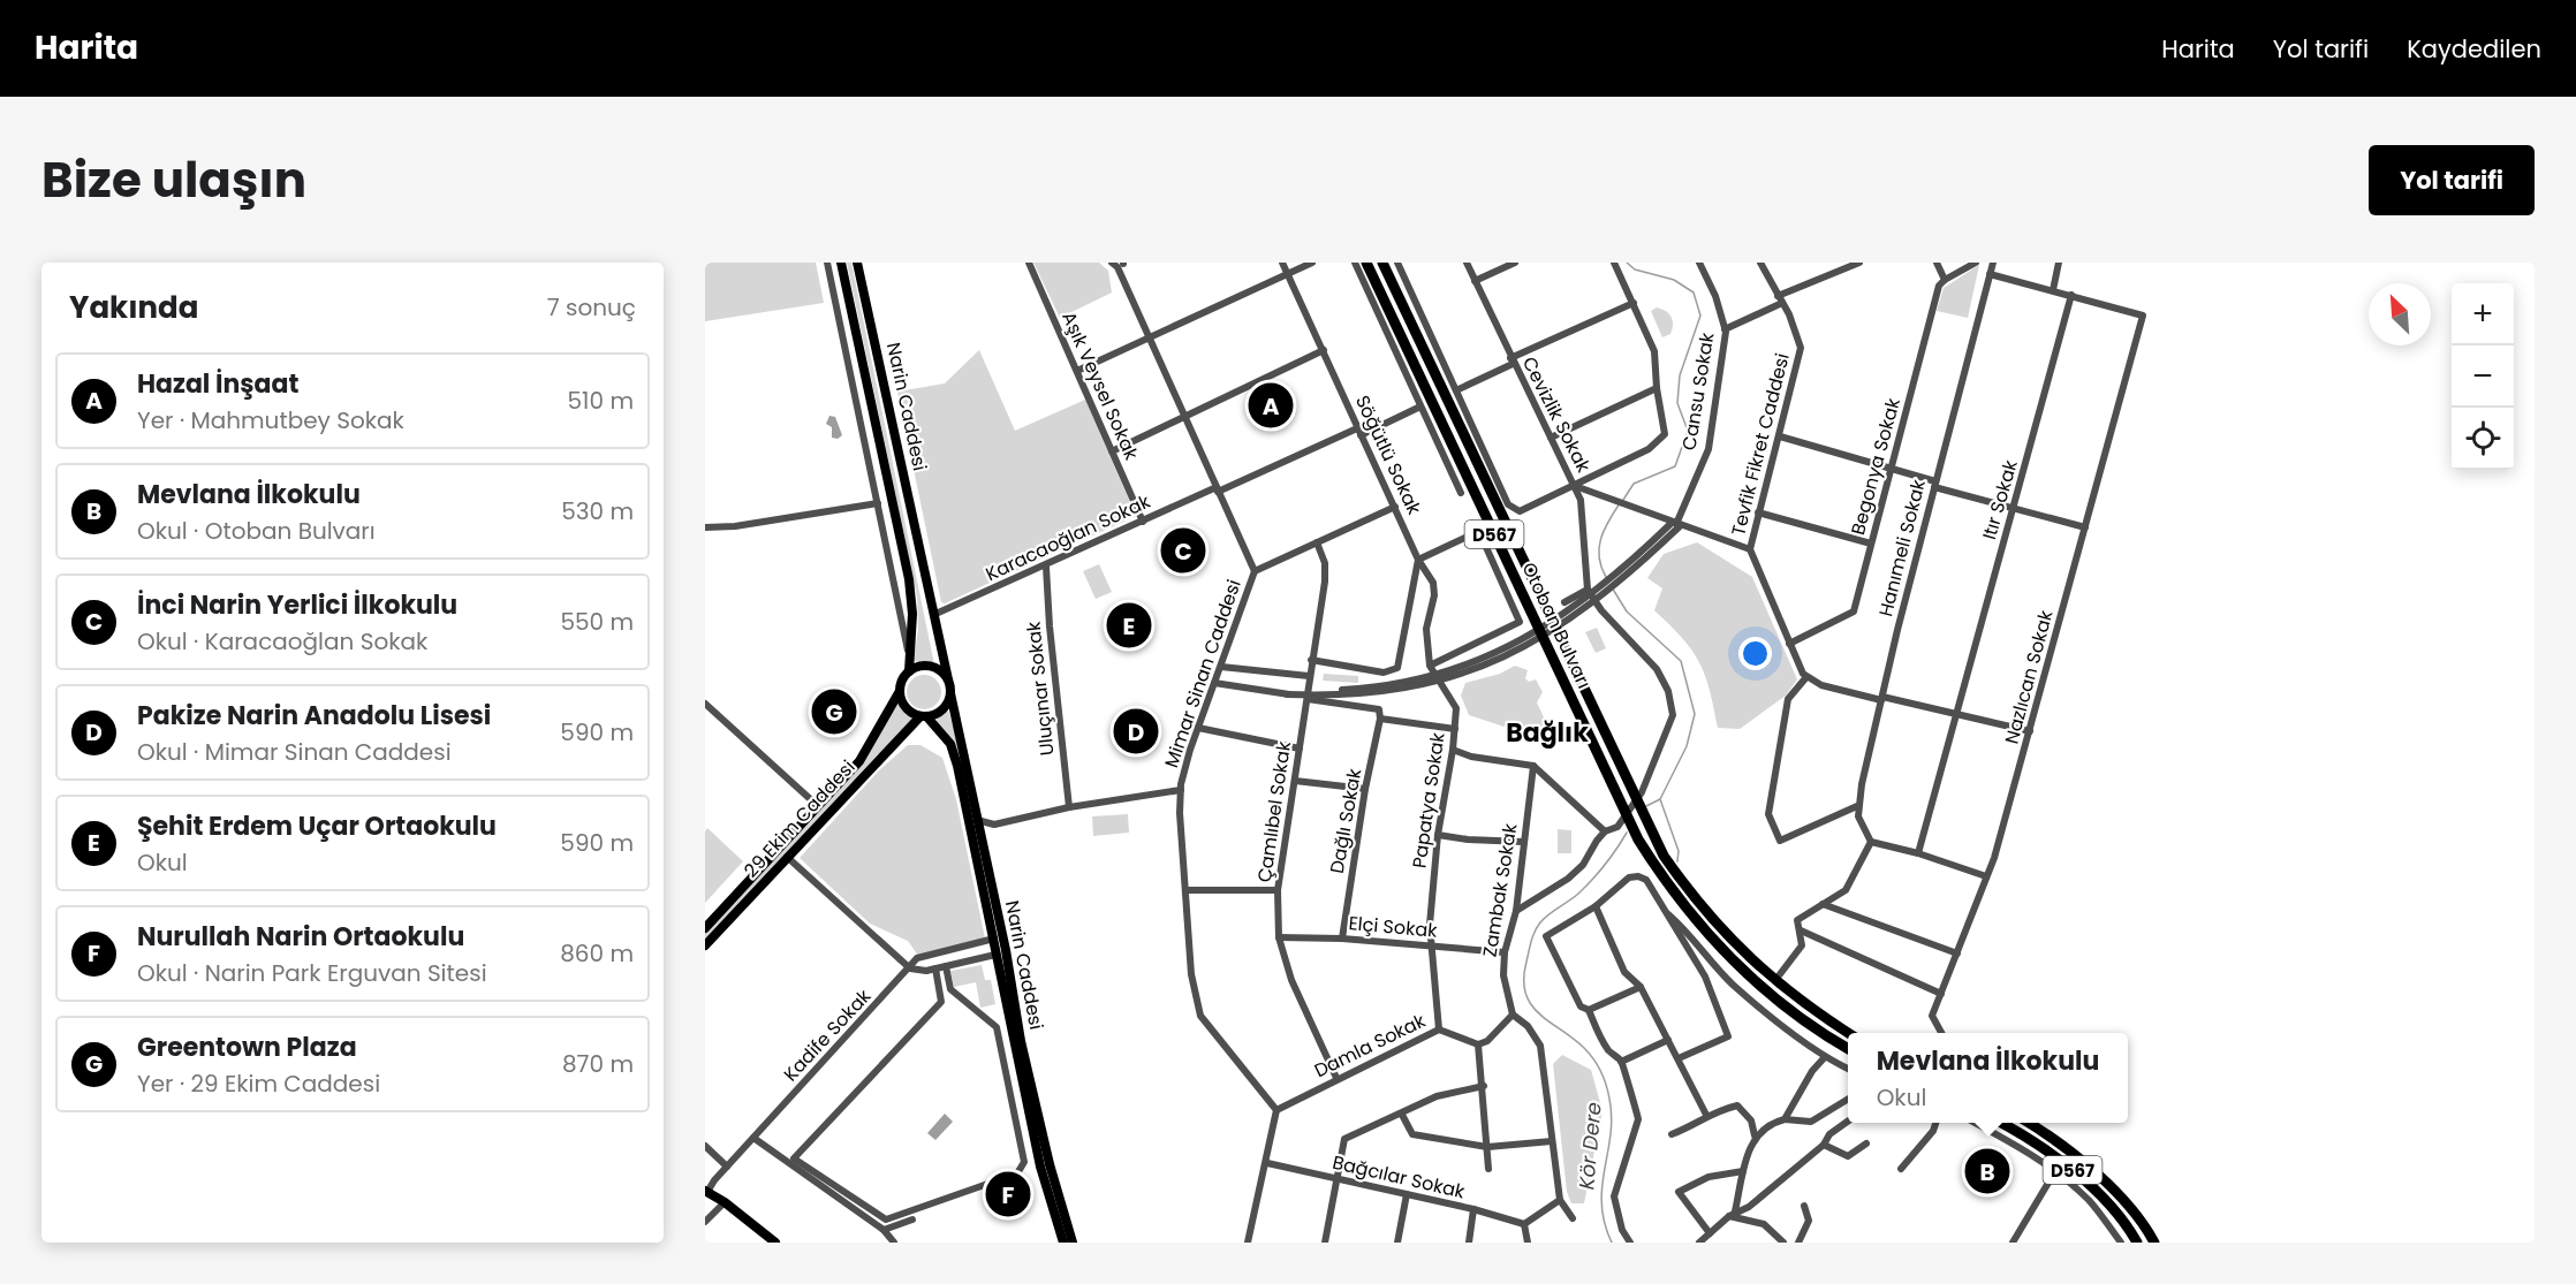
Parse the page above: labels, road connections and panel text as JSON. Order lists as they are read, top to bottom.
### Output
{
  "streets": {
    "highway": ["D567", "Otoban Bulvarı"],
    "main road": ["Narin Caddesi", "29 Ekim Caddesi"],
    "street": [
      "Aşık Veysel Sokak",
      "Cansu Sokak",
      "Cevizlik Sokak",
      "Tevfik Fikret Caddesi",
      "Söğütlü Sokak",
      "Begonya Sokak",
      "Itır Sokak",
      "Karacaoğlan Sokak",
      "Hanımeli Sokak",
      "Mimar Sinan Caddesi",
      "Nazlıcan Sokak",
      "Uluçınar Sokak",
      "Papatya Sokak",
      "Çamlıbel Sokak",
      "Dağlı Sokak",
      "Zambak Sokak",
      "Elçi Sokak",
      "Kadife Sokak",
      "Damla Sokak",
      "Bağcılar Sokak"
    ]
  },
  "crossings": [
    ["Aşık Veysel Sokak", "Karacaoğlan Sokak"],
    ["Cansu Sokak", "Cevizlik Sokak"],
    ["Narin Caddesi", "Karacaoğlan Sokak"],
    ["Narin Caddesi", "29 Ekim Caddesi"],
    ["Narin Caddesi", "Kadife Sokak"],
    ["Cevizlik Sokak", "Tevfik Fikret Caddesi"],
    ["Tevfik Fikret Caddesi", "Begonya Sokak"],
    ["Söğütlü Sokak", "Karacaoğlan Sokak"],
    ["Söğütlü Sokak", "Papatya Sokak"],
    ["Itır Sokak", "Nazlıcan Sokak"],
    ["Karacaoğlan Sokak", "Mimar Sinan Caddesi"],
    ["Karacaoğlan Sokak", "Uluçınar Sokak"],
    ["Mimar Sinan Caddesi", "Damla Sokak"],
    ["Papatya Sokak", "Elçi Sokak"],
    ["Papatya Sokak", "Damla Sokak"],
    ["Çamlıbel Sokak", "Elçi Sokak"],
    ["Çamlıbel Sokak", "Damla Sokak"],
    ["Dağlı Sokak", "Elçi Sokak"],
    ["Zambak Sokak", "Elçi Sokak"]
  ],
  "districts": ["Bağlık"],
  "water": ["Kör Dere"],
  "north": "top left",
  "page": {
    "header": "Harita",
    "nav": ["Harita", "Yol tarifi", "Kaydedilen"],
    "title": "Bize ulaşın",
    "buttons": "Yol tarifi",
    "heading": ["Yakında", "7 sonuç"],
    "map_buttons": ["+", "−"],
    "list": [
      {
        "mark": "A",
        "name": "Hazal İnşaat",
        "note": "Yer · Mahmutbey Sokak",
        "value": "510 m"
      },
      {
        "mark": "B",
        "name": "Mevlana İlkokulu",
        "note": "Okul · Otoban Bulvarı",
        "value": "530 m"
      },
      {
        "mark": "C",
        "name": "İnci Narin Yerlici İlkokulu",
        "note": "Okul · Karacaoğlan Sokak",
        "value": "550 m"
      },
      {
        "mark": "D",
        "name": "Pakize Narin Anadolu Lisesi",
        "note": "Okul · Mimar Sinan Caddesi",
        "value": "590 m"
      },
      {
        "mark": "E",
        "name": "Şehit Erdem Uçar Ortaokulu",
        "note": "Okul",
        "value": "590 m"
      },
      {
        "mark": "F",
        "name": "Nurullah Narin Ortaokulu",
        "note": "Okul · Narin Park Erguvan Sitesi",
        "value": "860 m"
      },
      {
        "mark": "G",
        "name": "Greentown Plaza",
        "note": "Yer · 29 Ekim Caddesi",
        "value": "870 m"
      }
    ],
    "pins": [
      "A",
      "C",
      "E",
      "G",
      "D",
      "B",
      "F"
    ],
    "popup": ["Mevlana İlkokulu", "Okul"]
  }
}
